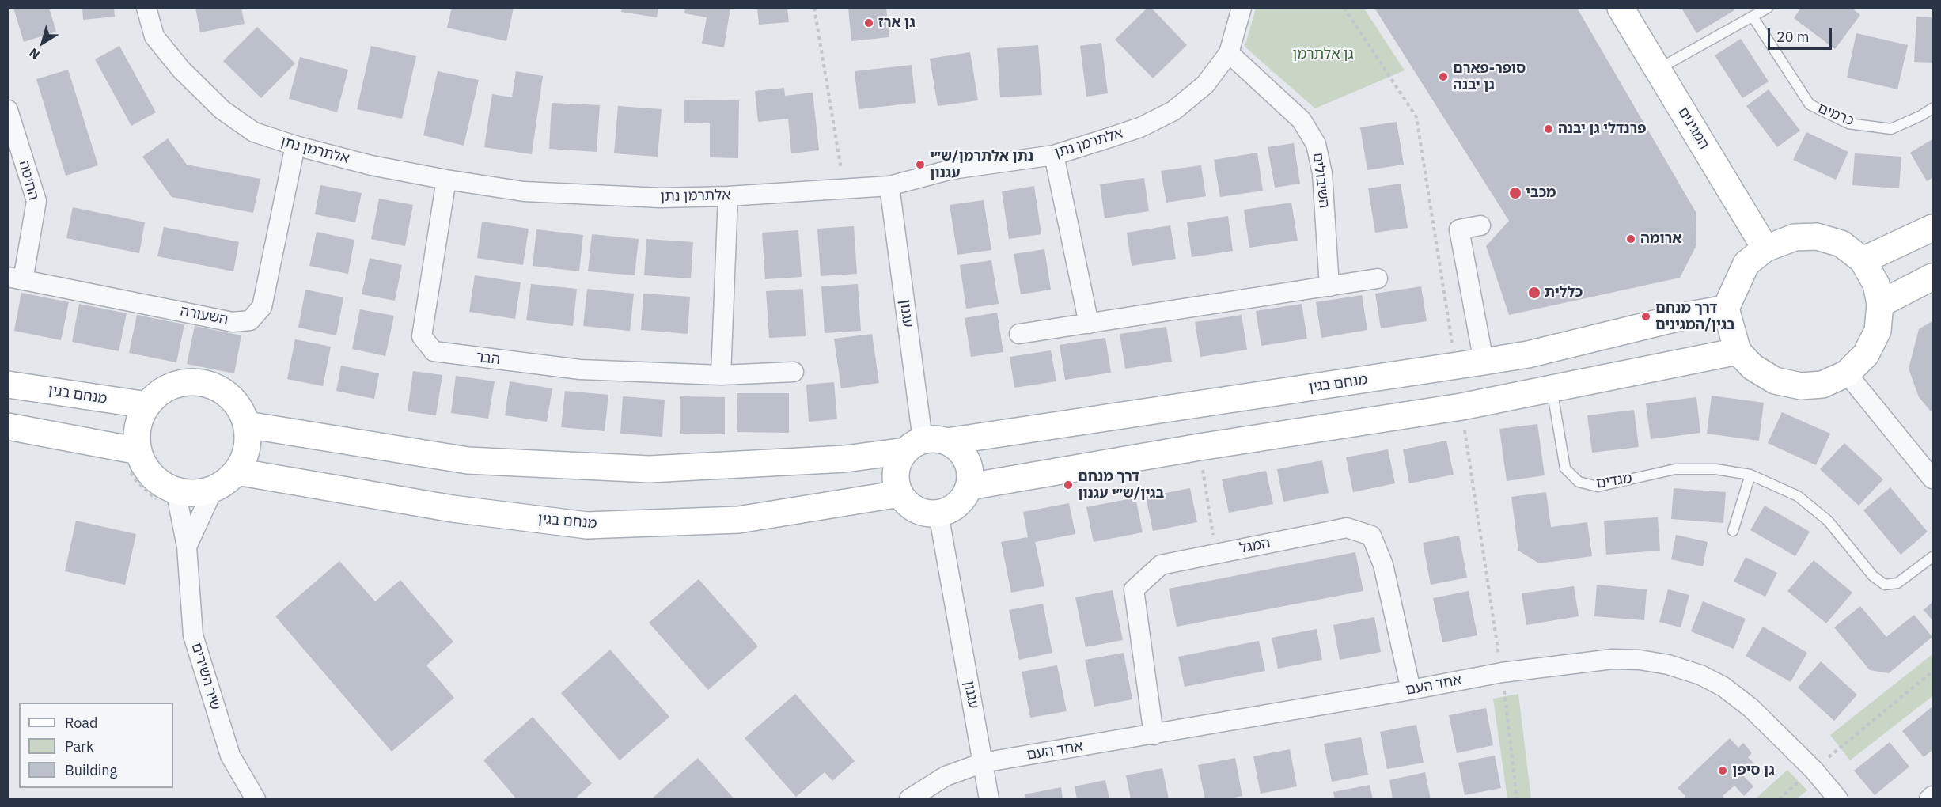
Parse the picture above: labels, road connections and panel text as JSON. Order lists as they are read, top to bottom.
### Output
{
  "streets": {
    "main road": ["המגינים", "מנחם בגין"],
    "street": [
      "אלתרמן נתן",
      "החיטה",
      "השיבולים",
      "עגנון",
      "השעורה",
      "הבר",
      "המגל",
      "שיר השירים",
      "אחד העם"
    ],
    "lane": ["כרמים", "מגדים"]
  },
  "crossings": [
    ["המגינים", "מנחם בגין"],
    ["אלתרמן נתן", "השיבולים"],
    ["אלתרמן נתן", "עגנון"],
    ["אלתרמן נתן", "השעורה"],
    ["אלתרמן נתן", "הבר"],
    ["החיטה", "השעורה"],
    ["עגנון", "מנחם בגין"],
    ["עגנון", "אחד העם"],
    ["מנחם בגין", "שיר השירים"],
    ["המגל", "אחד העם"]
  ],
  "parks": ["גן אלתרמן"],
  "places": [
    "גן ארז",
    "סופר-פארם גן יבנה",
    "פרנדלי גן יבנה",
    "נתן אלתרמן/ש״י עגנון",
    "מכבי",
    "ארומה",
    "כללית",
    "דרך מנחם בגין/המגינים",
    "דרך מנחם בגין/ש״י עגנון",
    "גן סיפן"
  ],
  "legend": ["Road", "Park", "Building"],
  "scale_bar": "20 m",
  "north": "bottom left"
}
